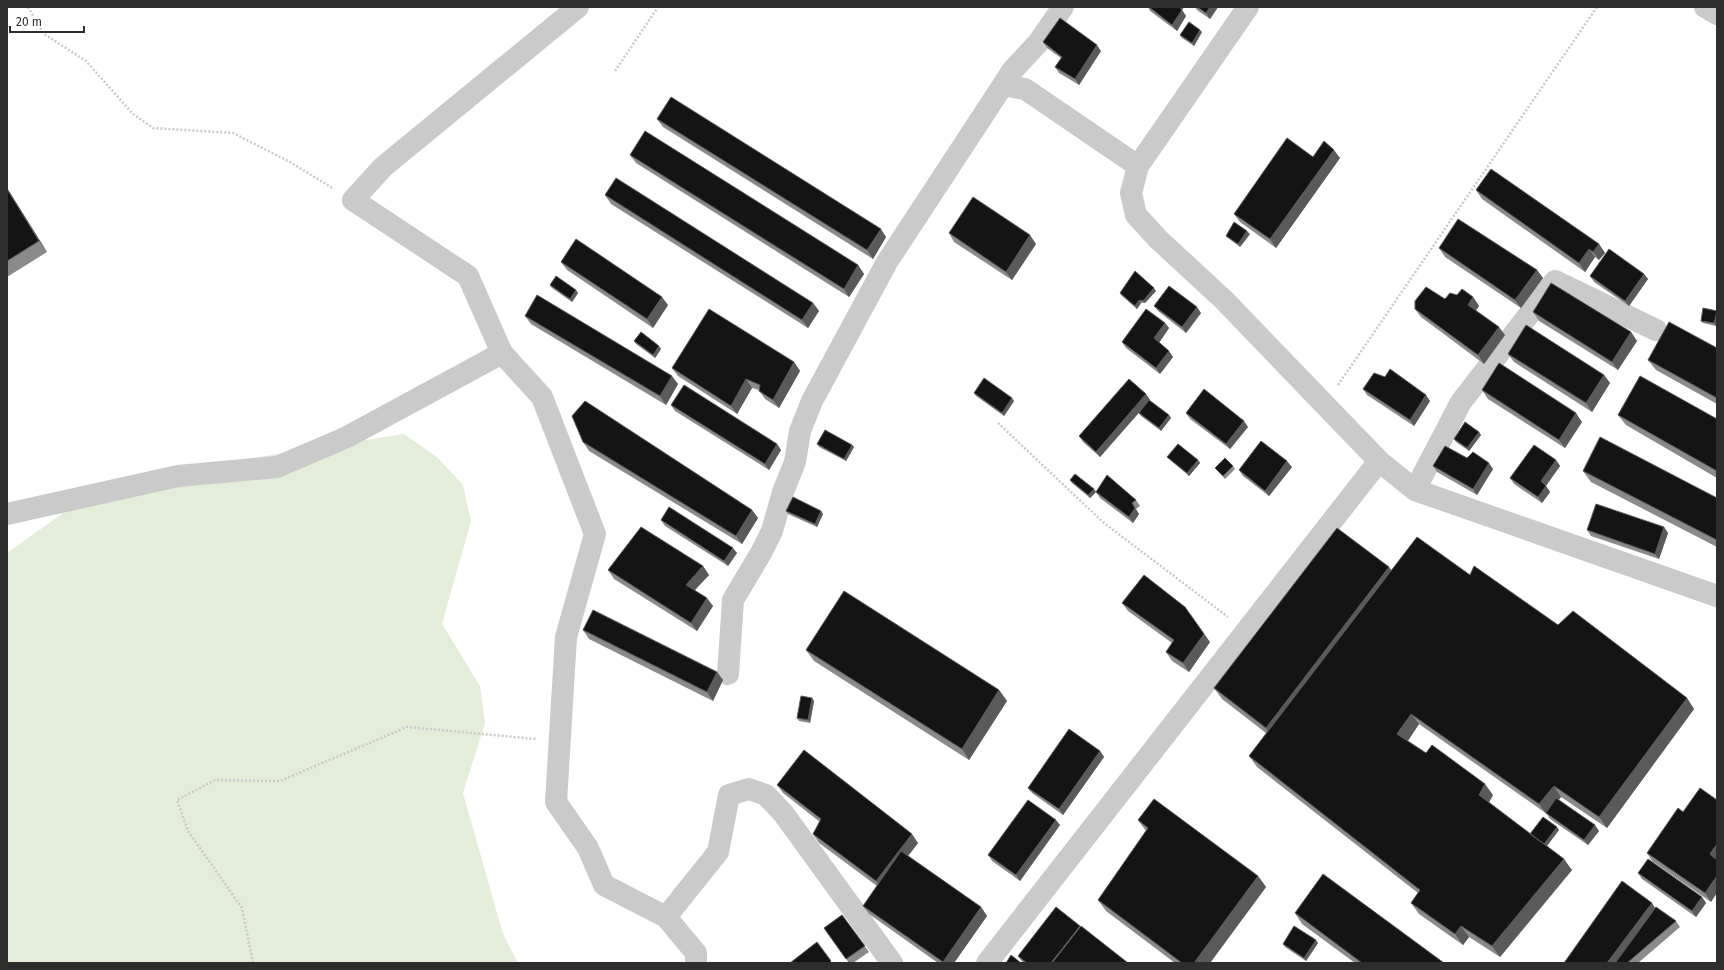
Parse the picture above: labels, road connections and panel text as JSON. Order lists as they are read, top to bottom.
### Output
{
  "scale_bar": "20 m"
}
